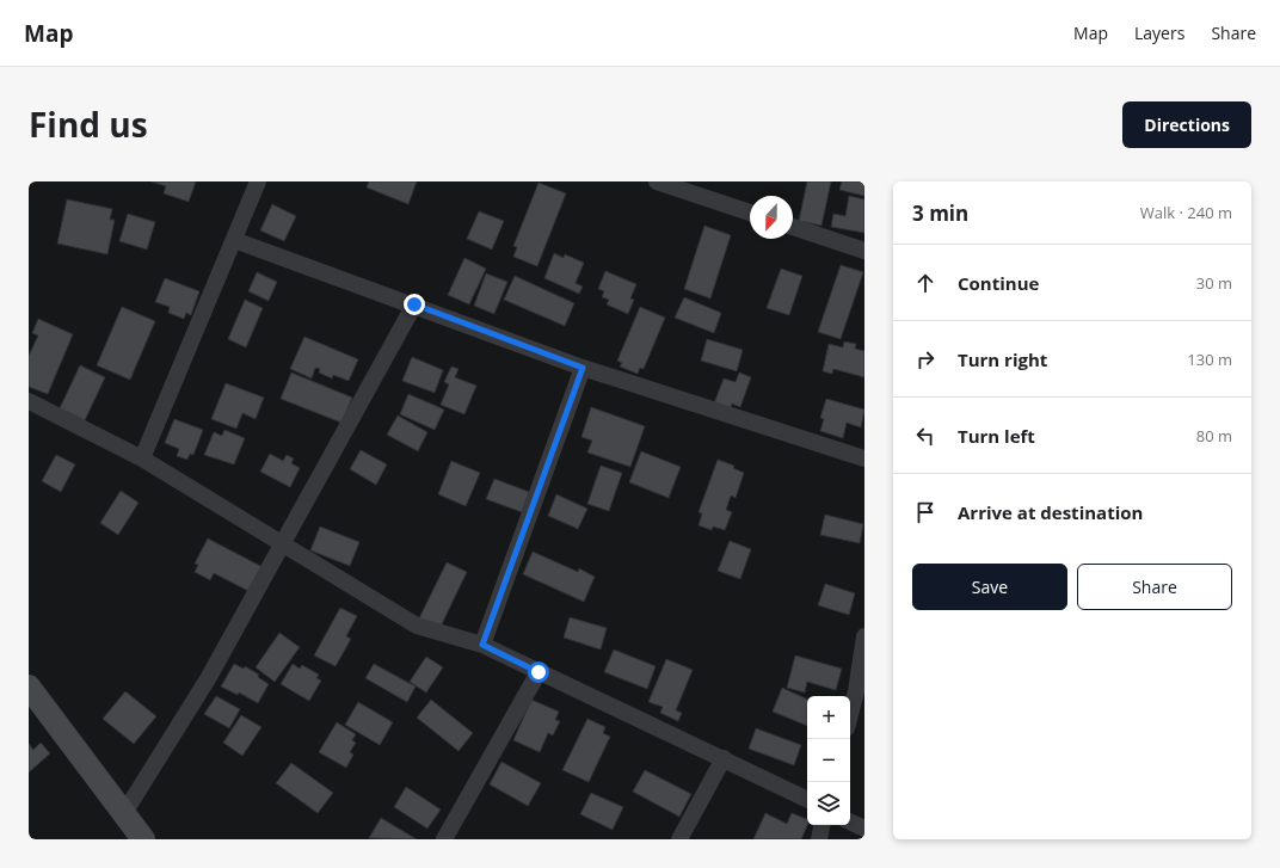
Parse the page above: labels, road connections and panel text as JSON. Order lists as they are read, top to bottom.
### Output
{
  "north": "bottom",
  "page": {
    "header": "Map",
    "nav": ["Map", "Layers", "Share"],
    "title": "Find us",
    "buttons": [
      "Directions",
      ["Save", "Share"]
    ],
    "heading": ["3 min", "Walk · 240 m"],
    "list": [
      ["Continue", "30 m"],
      ["Turn right", "130 m"],
      ["Turn left", "80 m"],
      "Arrive at destination"
    ],
    "map_buttons": ["+", "−"]
  }
}
